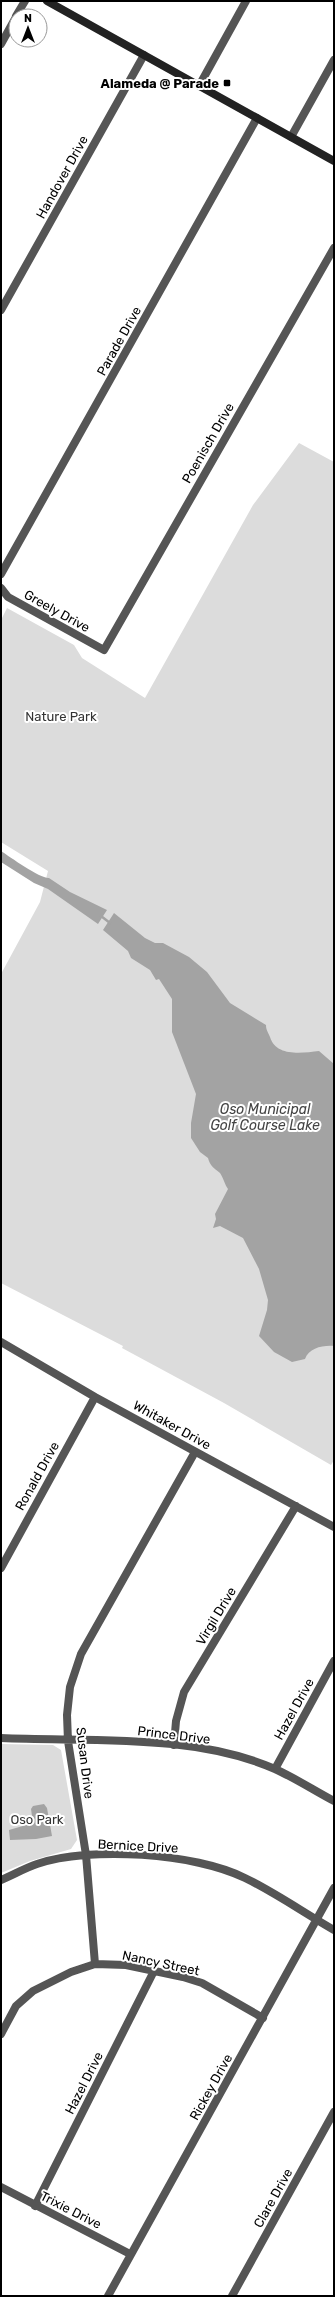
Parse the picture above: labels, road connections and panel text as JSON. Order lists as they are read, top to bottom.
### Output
{
  "streets": {
    "street": [
      "Handover Drive",
      "Parade Drive",
      "Poenisch Drive",
      "Greely Drive",
      "Whitaker Drive",
      "Ronald Drive",
      "Virgil Drive",
      "Hazel Drive",
      "Prince Drive",
      "Susan Drive",
      "Bernice Drive",
      "Nancy Street",
      "Rickey Drive",
      "Clare Drive",
      "Trixie Drive"
    ]
  },
  "crossings": [
    ["Poenisch Drive", "Greely Drive"],
    ["Whitaker Drive", "Ronald Drive"],
    ["Whitaker Drive", "Virgil Drive"],
    ["Whitaker Drive", "Susan Drive"],
    ["Virgil Drive", "Prince Drive"],
    ["Hazel Drive", "Prince Drive"],
    ["Hazel Drive", "Nancy Street"],
    ["Hazel Drive", "Trixie Drive"],
    ["Prince Drive", "Susan Drive"],
    ["Susan Drive", "Bernice Drive"],
    ["Susan Drive", "Nancy Street"],
    ["Bernice Drive", "Rickey Drive"],
    ["Nancy Street", "Rickey Drive"],
    ["Rickey Drive", "Trixie Drive"]
  ],
  "water": ["Oso Municipal Golf Course Lake"],
  "parks": ["Nature Park", "Oso Park"],
  "places": {
    "transit": ["Alameda @ Parade"]
  },
  "north": "top"
}
